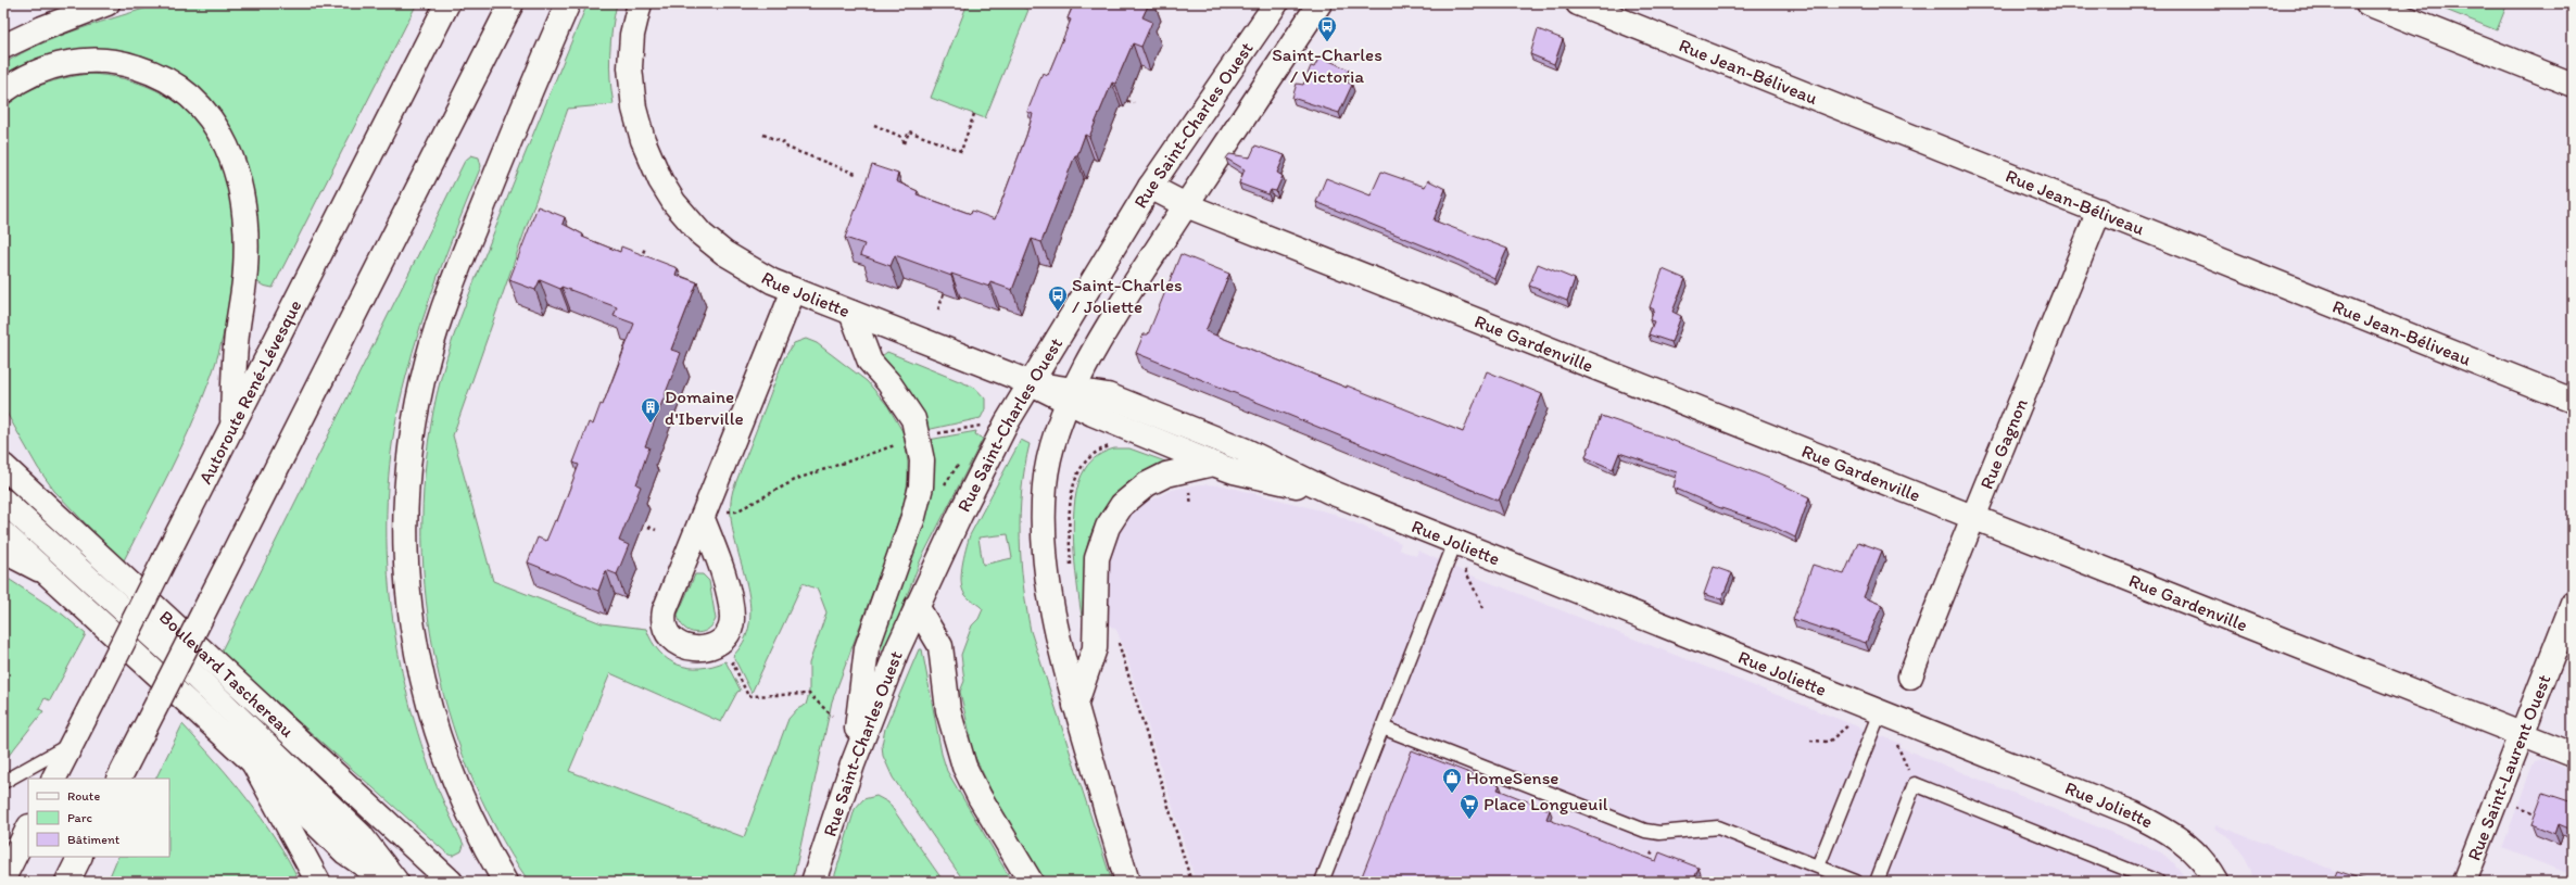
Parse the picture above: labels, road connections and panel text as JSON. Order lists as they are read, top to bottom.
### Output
{
  "streets": {
    "main road": [
      "Rue Jean-Béliveau",
      "Rue Saint-Charles Ouest",
      "Rue Joliette",
      "Rue Gardenville",
      "Autoroute René-Lévesque",
      "Rue Gagnon",
      "Boulevard Taschereau",
      "Rue Saint-Laurent Ouest"
    ]
  },
  "crossings": [
    ["Rue Jean-Béliveau", "Rue Gagnon"],
    ["Rue Saint-Charles Ouest", "Rue Joliette"],
    ["Rue Saint-Charles Ouest", "Rue Gardenville"],
    ["Rue Gardenville", "Rue Gagnon"],
    ["Rue Gardenville", "Rue Saint-Laurent Ouest"]
  ],
  "places": {
    "bus stop": ["Saint-Charles / Victoria", "Saint-Charles / Joliette"],
    "building": ["Domaine d'Iberville"],
    "shop": ["HomeSense"],
    "supermarket": ["Place Longueuil"]
  },
  "legend": ["Route", "Parc", "Bâtiment"]
}
